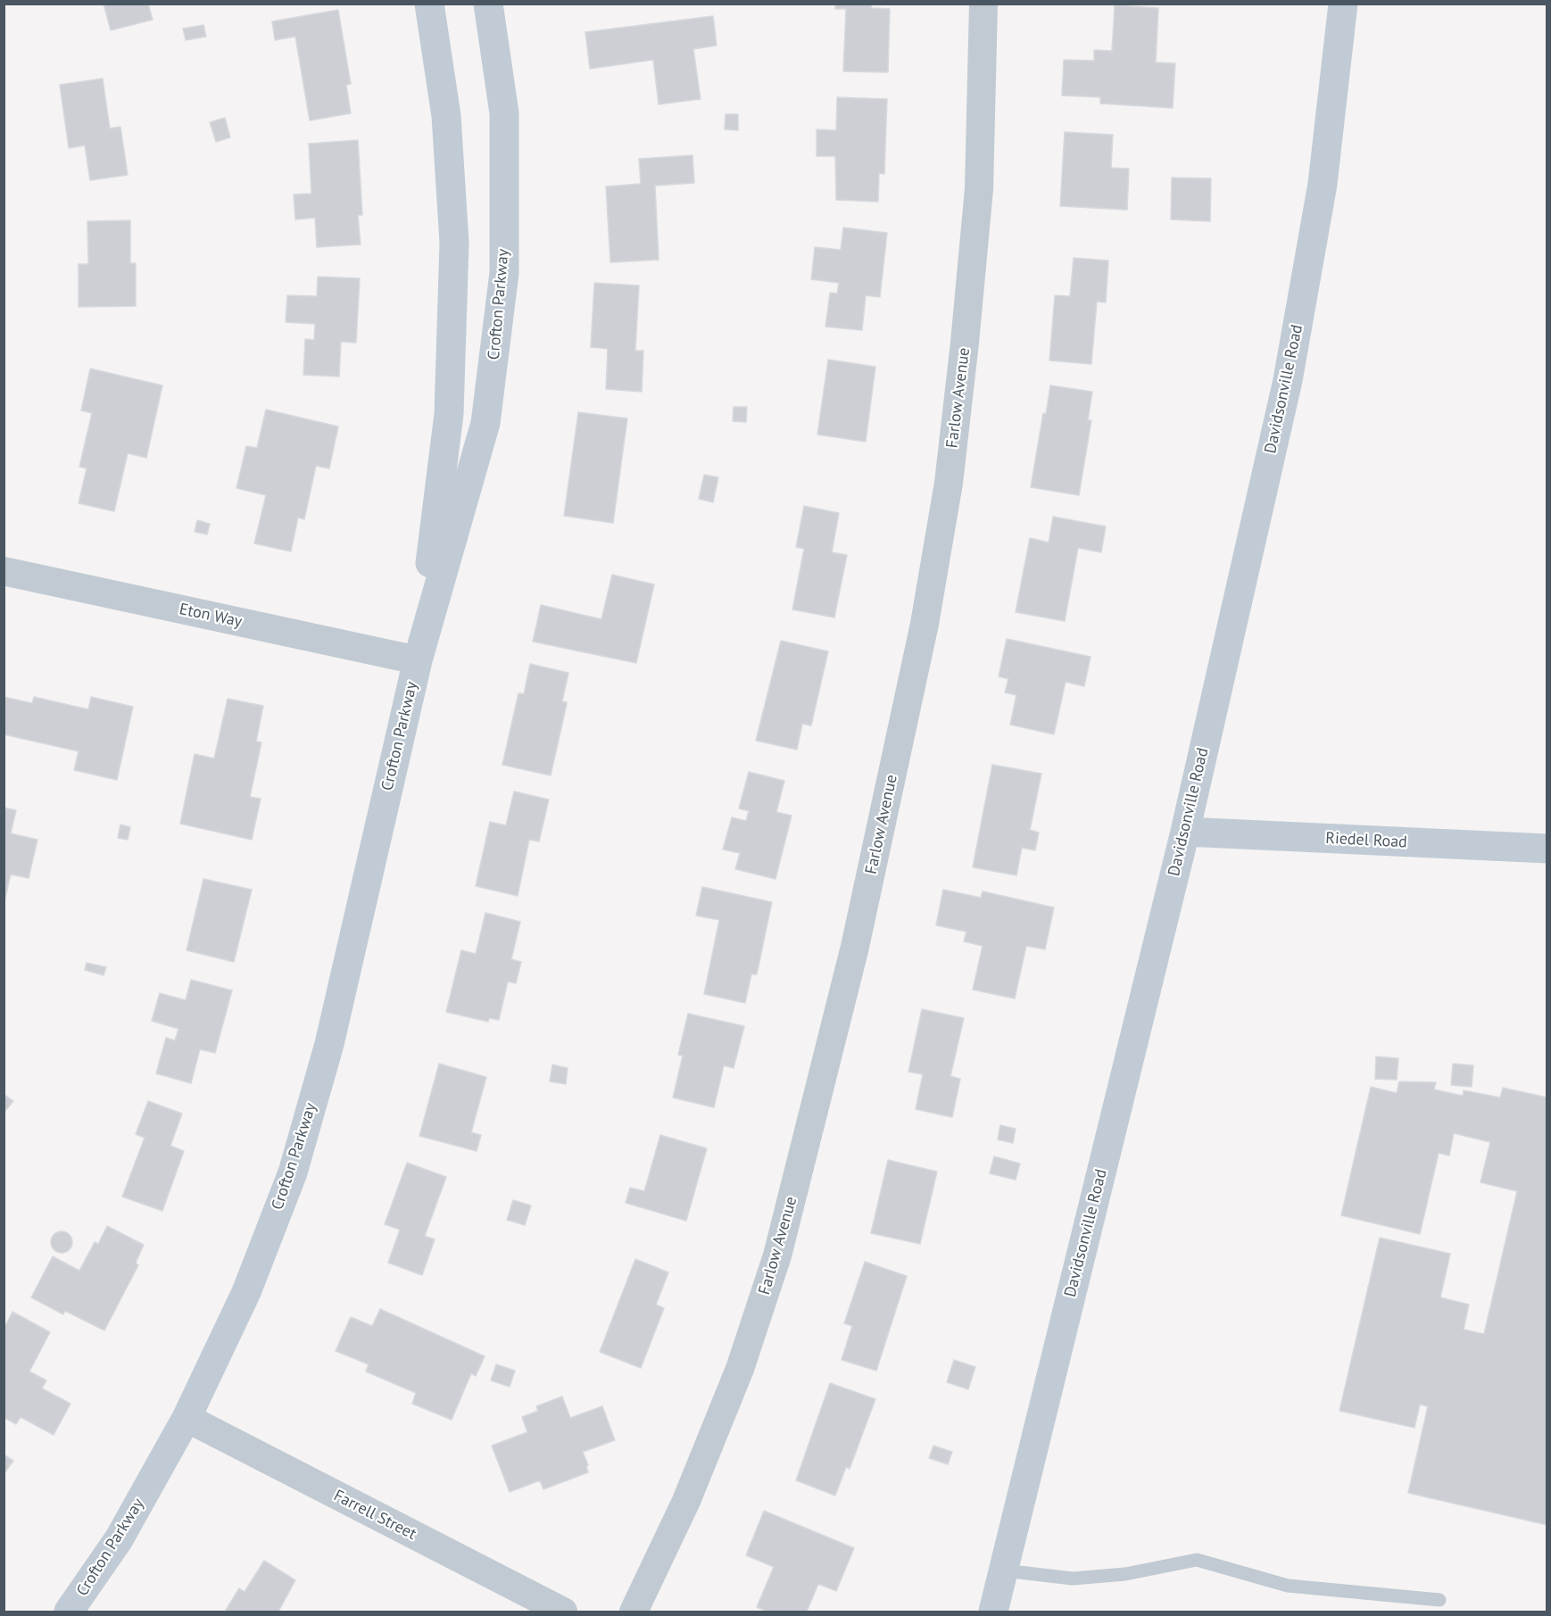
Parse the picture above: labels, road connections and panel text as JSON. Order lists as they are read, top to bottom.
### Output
{
  "streets": {
    "street": [
      "Crofton Parkway",
      "Davidsonville Road",
      "Farlow Avenue",
      "Eton Way",
      "Riedel Road",
      "Farrell Street"
    ]
  },
  "crossings": [
    ["Crofton Parkway", "Eton Way"],
    ["Crofton Parkway", "Farrell Street"],
    ["Davidsonville Road", "Riedel Road"]
  ]
}
